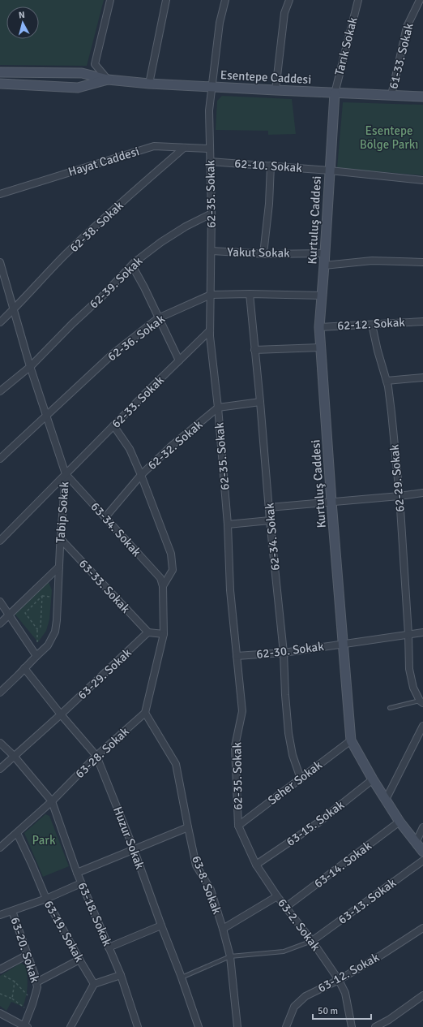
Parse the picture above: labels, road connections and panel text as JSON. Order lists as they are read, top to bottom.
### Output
{
  "streets": {
    "street": [
      "Tarık Sokak",
      "61-33. Sokak",
      "Esentepe Caddesi",
      "Hayat Caddesi",
      "62-10. Sokak",
      "62-35. Sokak",
      "Kurtuluş Caddesi",
      "62-38. Sokak",
      "Yakut Sokak",
      "62-39. Sokak",
      "62-12. Sokak",
      "62-36. Sokak",
      "62-33. Sokak",
      "62-32. Sokak",
      "62-29. Sokak",
      "Tabip Sokak",
      "63-34. Sokak",
      "62-34. Sokak",
      "63-33. Sokak",
      "62-30. Sokak",
      "63-29. Sokak",
      "63-28. Sokak",
      "Seher Sokak",
      "63-15. Sokak",
      "Huzur Sokak",
      "63-14. Sokak",
      "63-8. Sokak",
      "63-13. Sokak",
      "63-18. Sokak",
      "63-2. Sokak",
      "63-19. Sokak",
      "63-20. Sokak",
      "63-12. Sokak"
    ]
  },
  "crossings": [
    ["Tarık Sokak", "Esentepe Caddesi"],
    ["Tarık Sokak", "Kurtuluş Caddesi"],
    ["61-33. Sokak", "Esentepe Caddesi"],
    ["Esentepe Caddesi", "62-35. Sokak"],
    ["Esentepe Caddesi", "Kurtuluş Caddesi"],
    ["Hayat Caddesi", "62-35. Sokak"],
    ["Hayat Caddesi", "62-38. Sokak"],
    ["62-10. Sokak", "62-35. Sokak"],
    ["62-10. Sokak", "Kurtuluş Caddesi"],
    ["62-35. Sokak", "Yakut Sokak"],
    ["62-35. Sokak", "62-39. Sokak"],
    ["62-35. Sokak", "62-36. Sokak"],
    ["62-35. Sokak", "62-33. Sokak"],
    ["62-35. Sokak", "62-32. Sokak"],
    ["62-35. Sokak", "62-30. Sokak"],
    ["62-35. Sokak", "Seher Sokak"],
    ["62-35. Sokak", "63-2. Sokak"],
    ["Kurtuluş Caddesi", "Yakut Sokak"],
    ["Kurtuluş Caddesi", "62-12. Sokak"],
    ["Kurtuluş Caddesi", "62-36. Sokak"],
    ["Kurtuluş Caddesi", "62-30. Sokak"],
    ["Kurtuluş Caddesi", "Seher Sokak"],
    ["Kurtuluş Caddesi", "63-15. Sokak"],
    ["Kurtuluş Caddesi", "63-14. Sokak"],
    ["62-38. Sokak", "Tabip Sokak"],
    ["62-39. Sokak", "Tabip Sokak"],
    ["62-12. Sokak", "62-29. Sokak"],
    ["62-36. Sokak", "Tabip Sokak"],
    ["62-36. Sokak", "62-34. Sokak"],
    ["62-33. Sokak", "Tabip Sokak"],
    ["62-33. Sokak", "63-34. Sokak"],
    ["62-32. Sokak", "63-34. Sokak"],
    ["62-29. Sokak", "62-30. Sokak"],
    ["Tabip Sokak", "63-34. Sokak"],
    ["Tabip Sokak", "63-33. Sokak"],
    ["Tabip Sokak", "Huzur Sokak"],
    ["62-34. Sokak", "62-30. Sokak"],
    ["62-34. Sokak", "Seher Sokak"],
    ["63-33. Sokak", "63-29. Sokak"],
    ["63-29. Sokak", "Huzur Sokak"],
    ["63-28. Sokak", "Huzur Sokak"],
    ["63-28. Sokak", "63-8. Sokak"],
    ["63-28. Sokak", "63-18. Sokak"],
    ["63-28. Sokak", "63-19. Sokak"],
    ["Seher Sokak", "63-2. Sokak"],
    ["63-15. Sokak", "63-2. Sokak"],
    ["63-14. Sokak", "63-2. Sokak"],
    ["63-13. Sokak", "63-2. Sokak"],
    ["63-2. Sokak", "63-12. Sokak"]
  ],
  "parks": ["Esentepe Bölge Parkı", "Park"],
  "scale_bar": "50 m",
  "north": "top"
}
